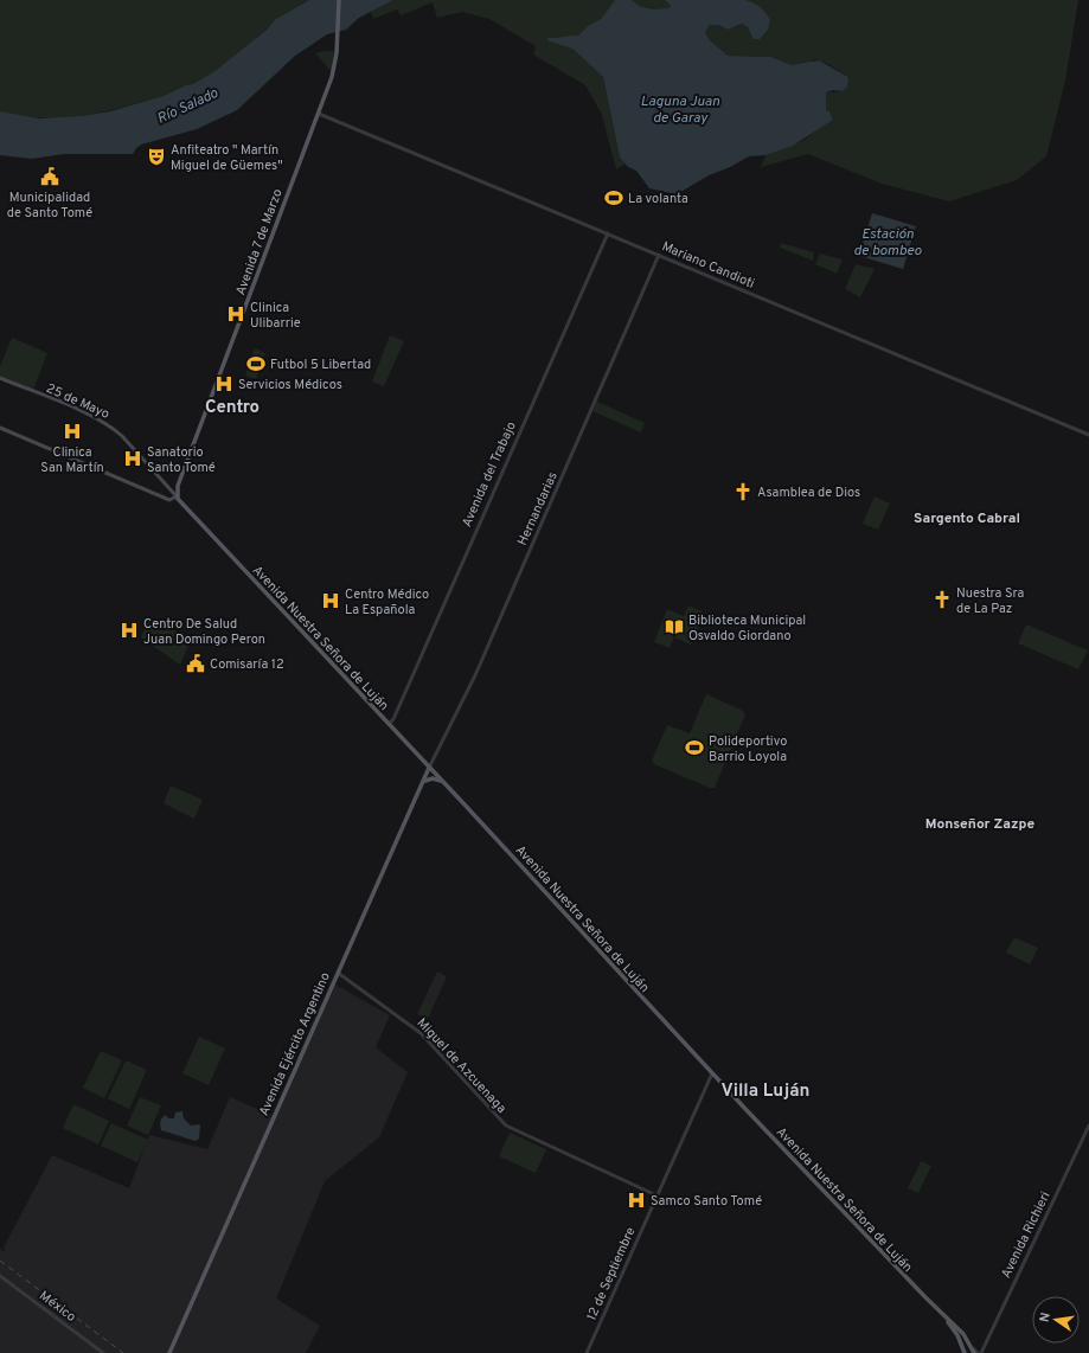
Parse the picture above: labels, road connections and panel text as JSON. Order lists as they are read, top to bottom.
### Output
{
  "streets": {
    "main road": [
      "Avenida 7 de Marzo",
      "25 de Mayo",
      "Avenida Nuestra Señora de Luján",
      "Avenida Ejército Argentino"
    ],
    "street": [
      "Mariano Candioti",
      "Avenida del Trabajo",
      "Hernandarias",
      "Miguel de Azcuenaga",
      "Avenida Richieri",
      "12 de Septiembre",
      "México"
    ]
  },
  "crossings": [
    ["Avenida 7 de Marzo", "Mariano Candioti"],
    ["Avenida 7 de Marzo", "25 de Mayo"],
    ["Avenida 7 de Marzo", "Avenida Nuestra Señora de Luján"],
    ["Mariano Candioti", "Avenida del Trabajo"],
    ["Mariano Candioti", "Hernandarias"],
    ["25 de Mayo", "Avenida Nuestra Señora de Luján"],
    ["Avenida del Trabajo", "Avenida Nuestra Señora de Luján"],
    ["Hernandarias", "Avenida Nuestra Señora de Luján"],
    ["Hernandarias", "Avenida Ejército Argentino"],
    ["Avenida Nuestra Señora de Luján", "Avenida Ejército Argentino"],
    ["Avenida Nuestra Señora de Luján", "12 de Septiembre"],
    ["Avenida Ejército Argentino", "Miguel de Azcuenaga"],
    ["Miguel de Azcuenaga", "12 de Septiembre"]
  ],
  "districts": [
    "Centro",
    "Sargento Cabral",
    "Monseñor Zazpe",
    "Villa Luján"
  ],
  "water": ["Laguna Juan de Garay", "Río Salado", "Estación de bombeo"],
  "places": {
    "theatre": ["Anfiteatro \" Martín Miguel de Güemes\""],
    "public building": ["Municipalidad de Santo Tomé", "Comisaría 12"],
    "sports": ["La volanta", "Futbol 5 Libertad", "Polideportivo Barrio Loyola"],
    "hospital": [
      "Clinica Ulibarrie",
      "Servicios Médicos",
      "Clinica San Martín",
      "Sanatorio Santo Tomé",
      "Centro Médico La Española",
      "Centro De Salud Juan Domingo Peron",
      "Samco Santo Tomé"
    ],
    "church": ["Asamblea de Dios", "Nuestra Sra de La Paz"],
    "library": ["Biblioteca Municipal Osvaldo Giordano"]
  },
  "north": "left"
}
